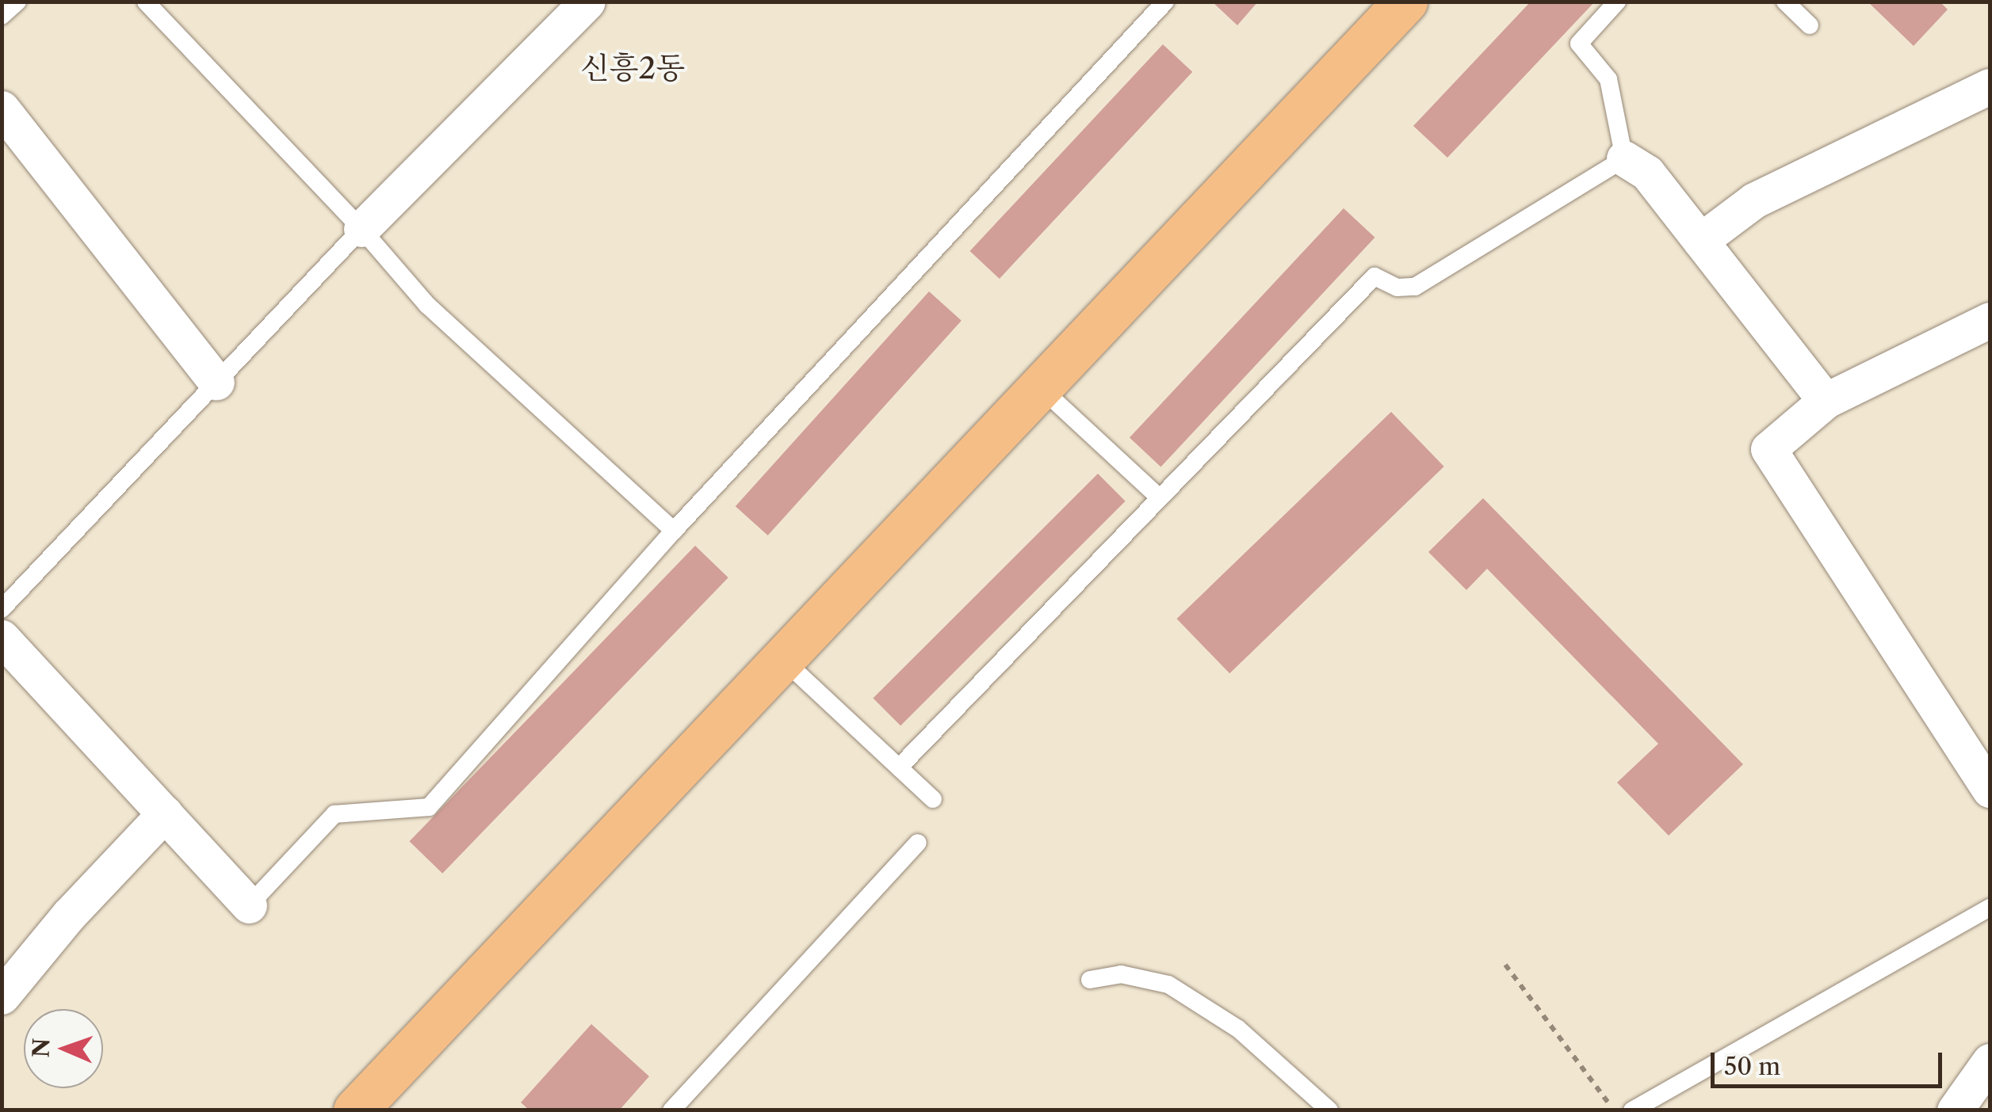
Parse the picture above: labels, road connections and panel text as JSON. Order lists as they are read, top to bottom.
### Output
{
  "districts": ["신흥2동"],
  "scale_bar": "50 m",
  "north": "left"
}
